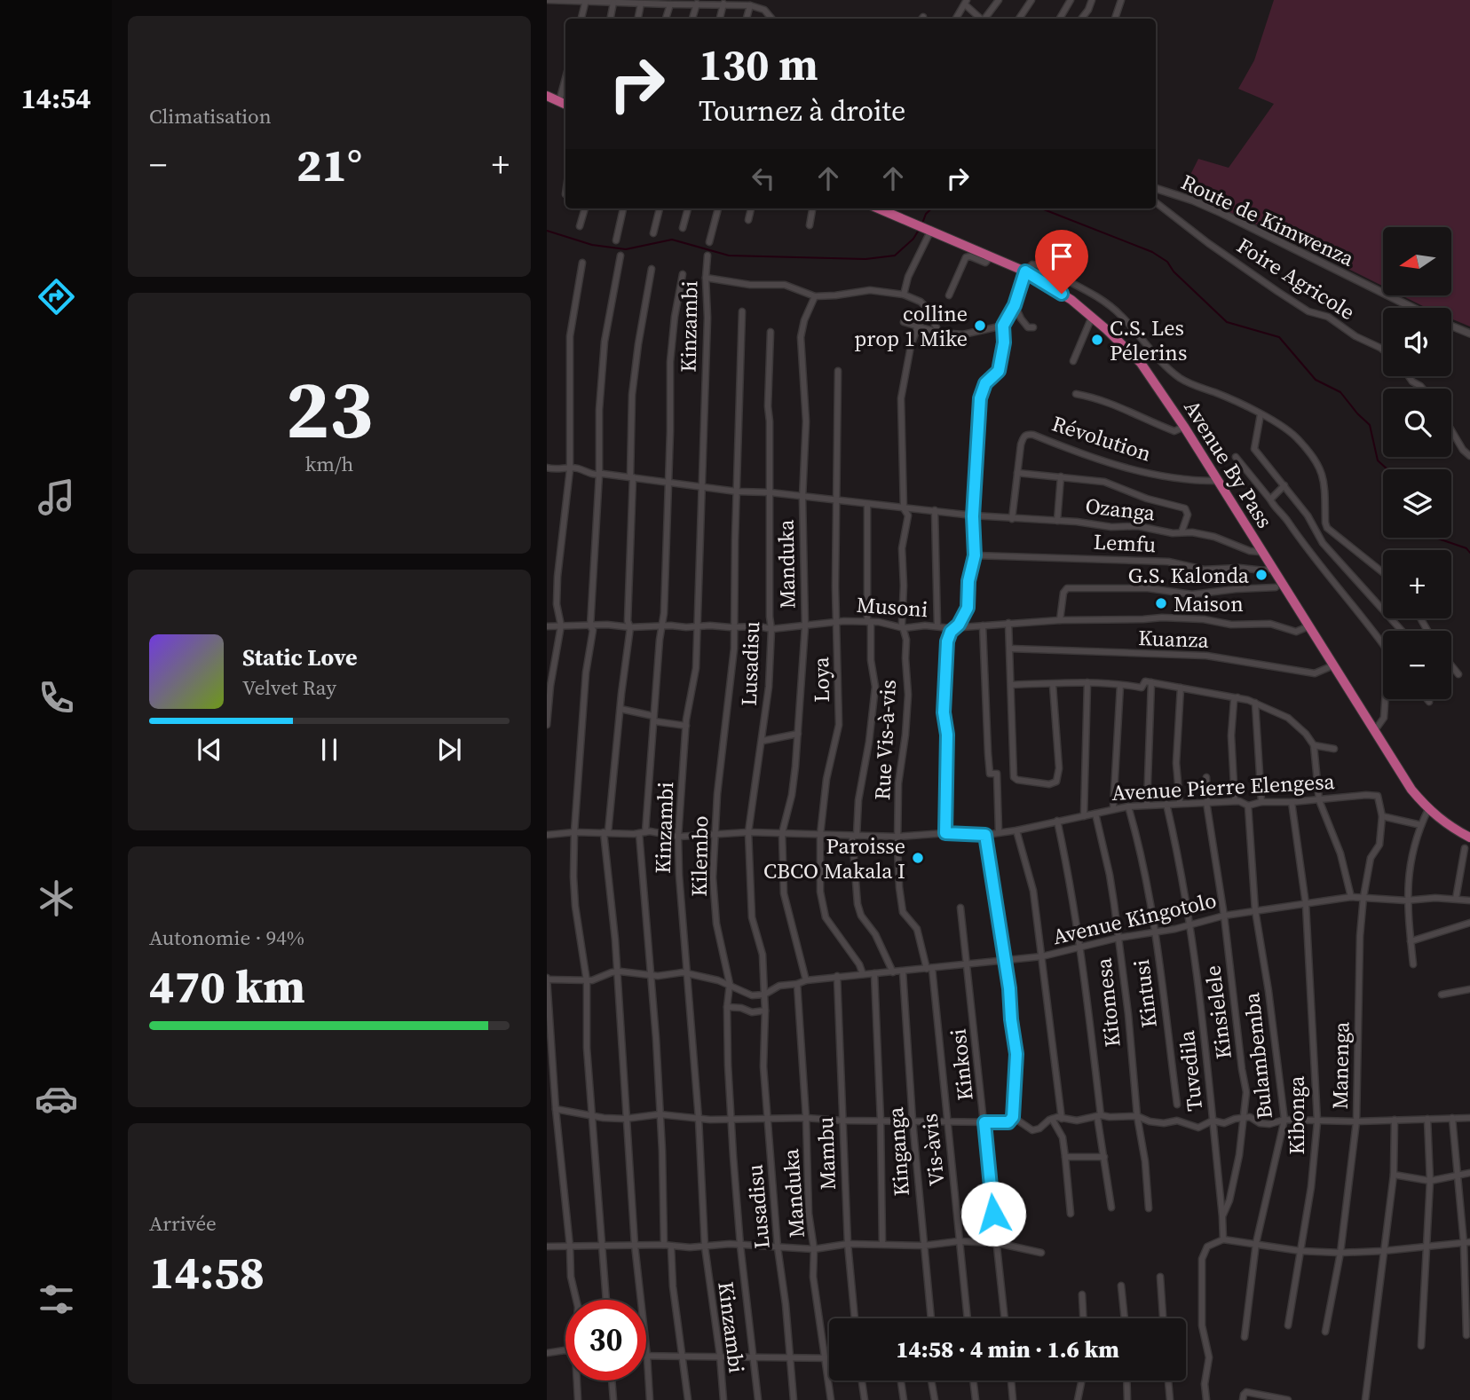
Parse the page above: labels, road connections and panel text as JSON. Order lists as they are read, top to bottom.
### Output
{
  "streets": {
    "highway": ["Avenue By Pass"],
    "street": [
      "Route de Kimwenza",
      "Foire Agricole",
      "Kinzambi",
      "Révolution",
      "Ozanga",
      "Lemfu",
      "Manduka",
      "Musoni",
      "Kuanza",
      "Lusadisu",
      "Loya",
      "Rue Vis-à-vis",
      "Avenue Pierre Elengesa",
      "Kilembo",
      "Avenue Kingotolo",
      "Kintusi",
      "Kitomesa",
      "Kinsielele",
      "Bulambemba",
      "Kinkosi",
      "Manenga",
      "Tuvedila",
      "Kibonga",
      "Vis-àvis",
      "Kinganga",
      "Mambu"
    ]
  },
  "crossings": [
    ["Kinzambi", "Ozanga"],
    ["Kinzambi", "Musoni"],
    ["Kinzambi", "Avenue Pierre Elengesa"],
    ["Révolution", "Avenue By Pass"],
    ["Révolution", "Ozanga"],
    ["Avenue By Pass", "Ozanga"],
    ["Avenue By Pass", "Lemfu"],
    ["Avenue By Pass", "Musoni"],
    ["Avenue By Pass", "Kuanza"],
    ["Ozanga", "Manduka"],
    ["Ozanga", "Lusadisu"],
    ["Ozanga", "Loya"],
    ["Ozanga", "Rue Vis-à-vis"],
    ["Ozanga", "Kilembo"],
    ["Manduka", "Musoni"],
    ["Manduka", "Avenue Pierre Elengesa"],
    ["Manduka", "Avenue Kingotolo"],
    ["Musoni", "Lusadisu"],
    ["Musoni", "Loya"],
    ["Musoni", "Rue Vis-à-vis"],
    ["Musoni", "Kilembo"],
    ["Lusadisu", "Avenue Pierre Elengesa"],
    ["Lusadisu", "Avenue Kingotolo"],
    ["Loya", "Avenue Pierre Elengesa"],
    ["Loya", "Avenue Kingotolo"],
    ["Rue Vis-à-vis", "Avenue Pierre Elengesa"],
    ["Rue Vis-à-vis", "Avenue Kingotolo"],
    ["Rue Vis-à-vis", "Vis-àvis"],
    ["Avenue Pierre Elengesa", "Kilembo"],
    ["Avenue Pierre Elengesa", "Kintusi"],
    ["Avenue Pierre Elengesa", "Kitomesa"],
    ["Avenue Pierre Elengesa", "Kinsielele"],
    ["Avenue Pierre Elengesa", "Bulambemba"],
    ["Avenue Pierre Elengesa", "Manenga"],
    ["Avenue Pierre Elengesa", "Tuvedila"],
    ["Avenue Pierre Elengesa", "Kibonga"],
    ["Avenue Kingotolo", "Kintusi"],
    ["Avenue Kingotolo", "Kitomesa"],
    ["Avenue Kingotolo", "Kinsielele"],
    ["Avenue Kingotolo", "Bulambemba"],
    ["Avenue Kingotolo", "Kinkosi"],
    ["Avenue Kingotolo", "Manenga"],
    ["Avenue Kingotolo", "Tuvedila"],
    ["Avenue Kingotolo", "Kibonga"],
    ["Avenue Kingotolo", "Vis-àvis"],
    ["Avenue Kingotolo", "Kinganga"],
    ["Avenue Kingotolo", "Mambu"],
    ["Kinsielele", "Tuvedila"]
  ],
  "places": [
    "colline prop 1 Mike",
    "C.S. Les Pélerins",
    "G.S. Kalonda",
    "Maison",
    "Paroisse CBCO Makala I"
  ],
  "north": "left",
  "page": {
    "tabs": "14:54",
    "tile": [
      "Climatisation",
      ["23", "km/h"],
      ["Autonomie · 94%", "470 km"],
      ["Arrivée", "14:58"]
    ],
    "turn": ["130 m", "Tournez à droite"],
    "heat": ["−", "21°", "+"],
    "map_buttons": ["+", "−"],
    "song": ["Static Love", "Velvet Ray"],
    "limit": "30",
    "trip": "14:58 · 4 min · 1.6 km"
  }
}
